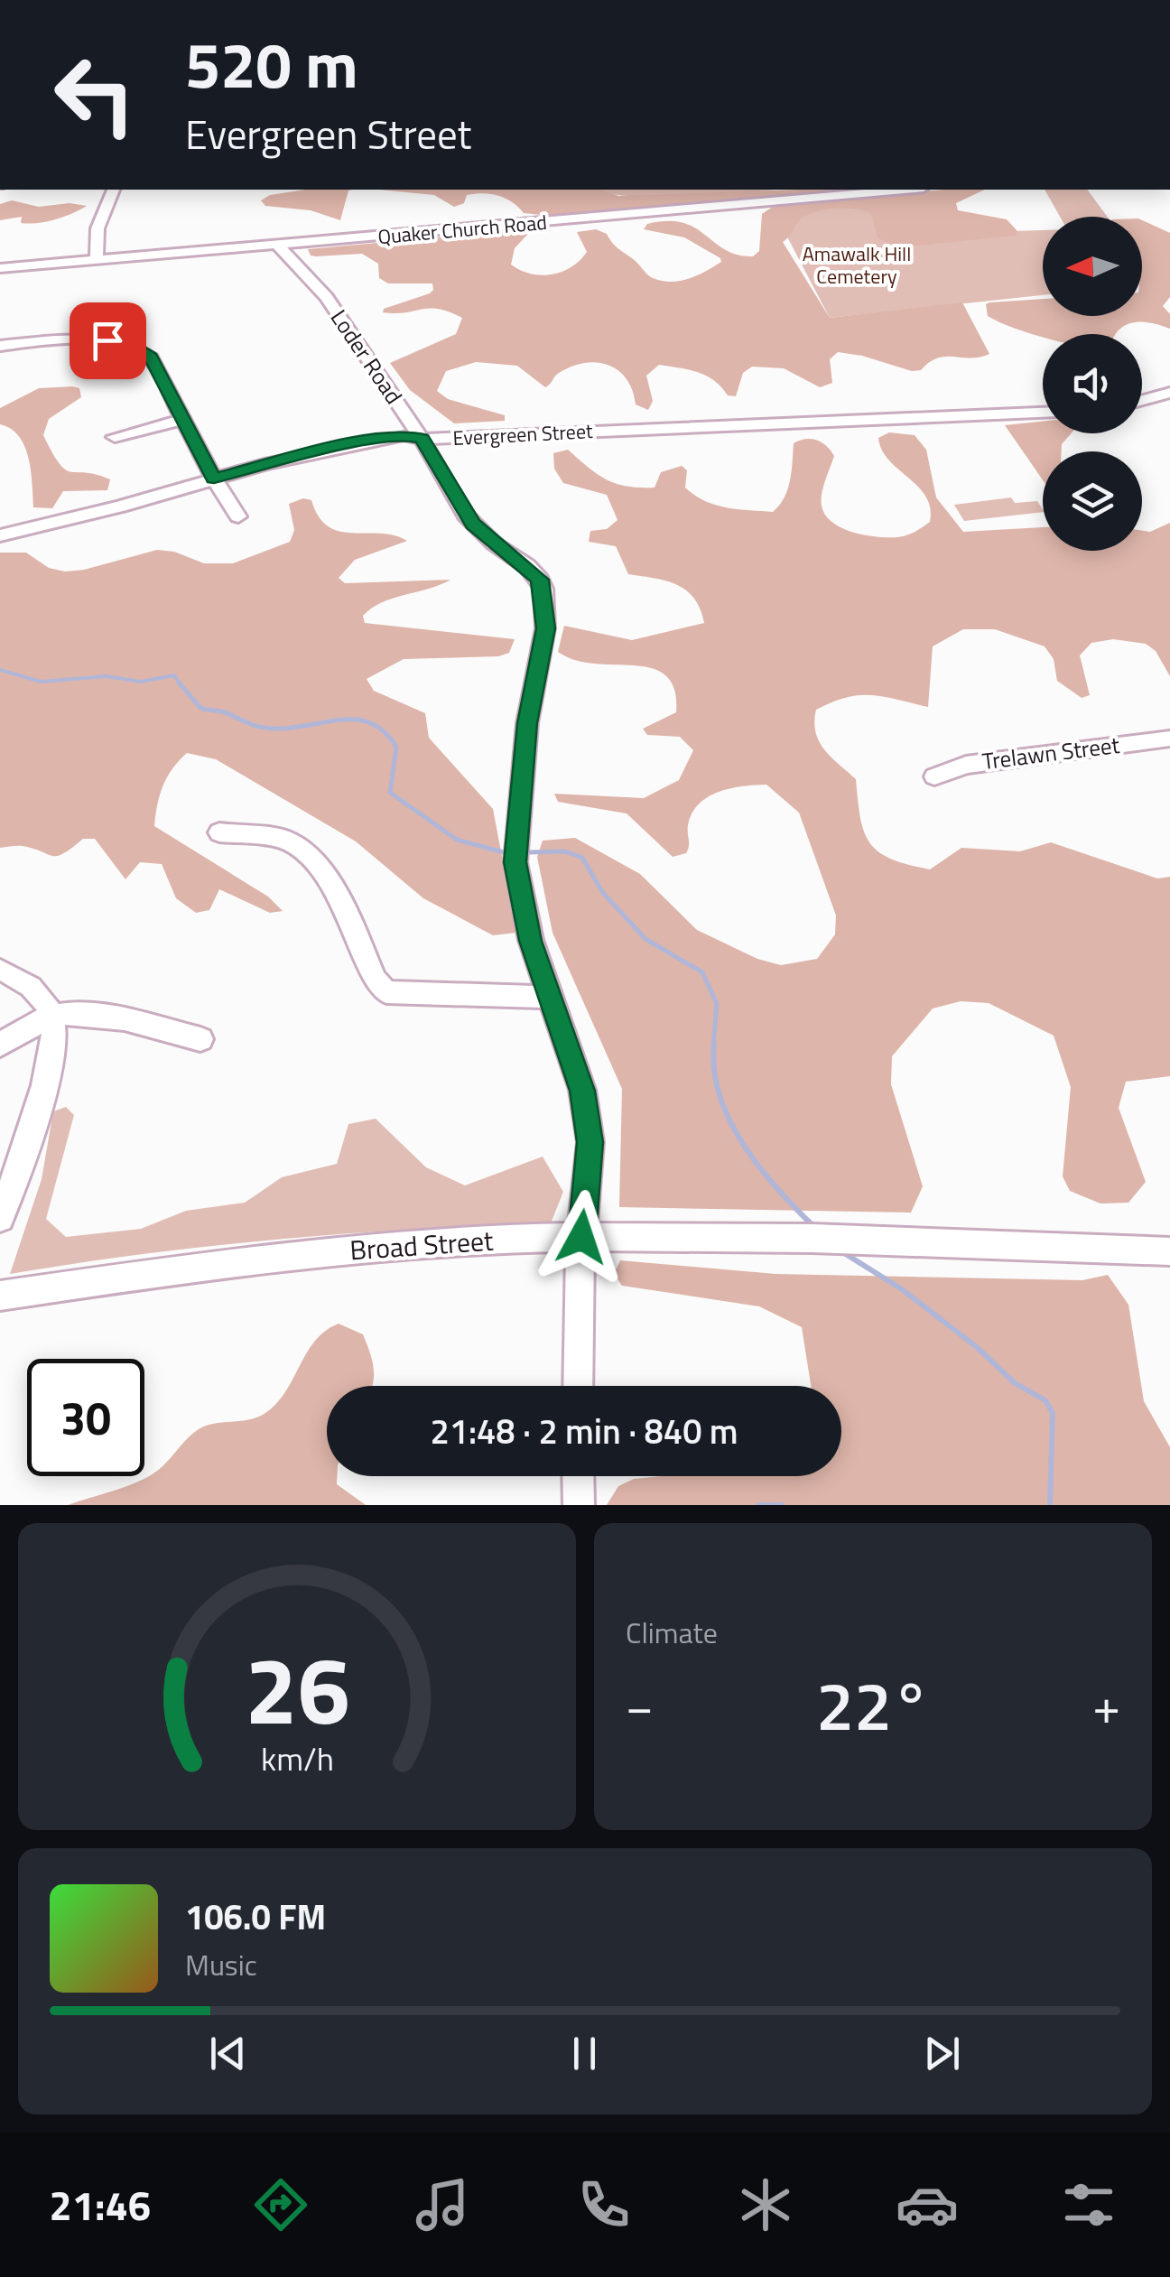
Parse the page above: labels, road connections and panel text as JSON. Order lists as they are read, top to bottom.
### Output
{
  "streets": {
    "street": [
      "Quaker Church Road",
      "Loder Road",
      "Evergreen Street",
      "Trelawn Street",
      "Broad Street"
    ]
  },
  "crossings": [
    ["Quaker Church Road", "Loder Road"],
    ["Loder Road", "Evergreen Street"],
    ["Loder Road", "Broad Street"]
  ],
  "parks": ["Amawalk Hill Cemetery"],
  "north": "left",
  "page": {
    "turn": ["520 m", "Evergreen Street"],
    "limit": "30",
    "trip": "21:48 · 2 min · 840 m",
    "tile": "Climate",
    "heat": ["−", "22°", "+"],
    "song": ["106.0 FM", "Music"],
    "tabs": "21:46",
    "gauge": ["26", "km/h"]
  }
}
